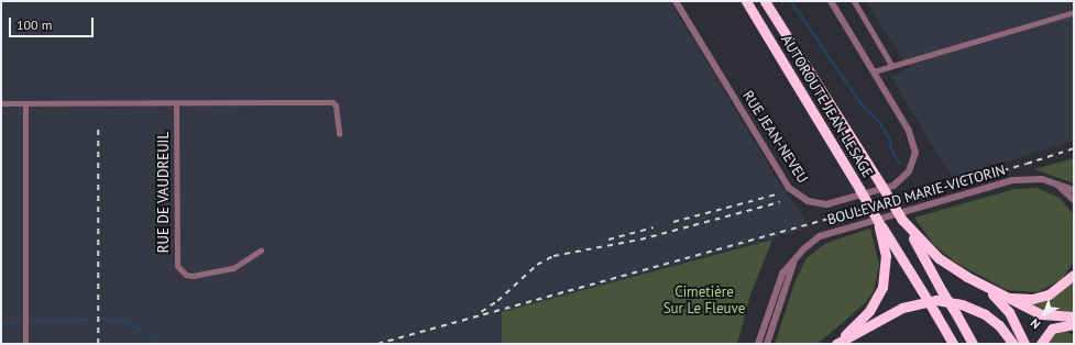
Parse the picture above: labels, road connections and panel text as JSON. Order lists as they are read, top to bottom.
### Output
{
  "streets": {
    "highway": ["AUTOROUTE JEAN-LESAGE"],
    "street": ["RUE JEAN-NEVEU", "RUE DE VAUDREUIL", "BOULEVARD MARIE-VICTORIN"]
  },
  "parks": ["Cimetière Sur Le Fleuve"],
  "scale_bar": "100 m",
  "north": "bottom left"
}
